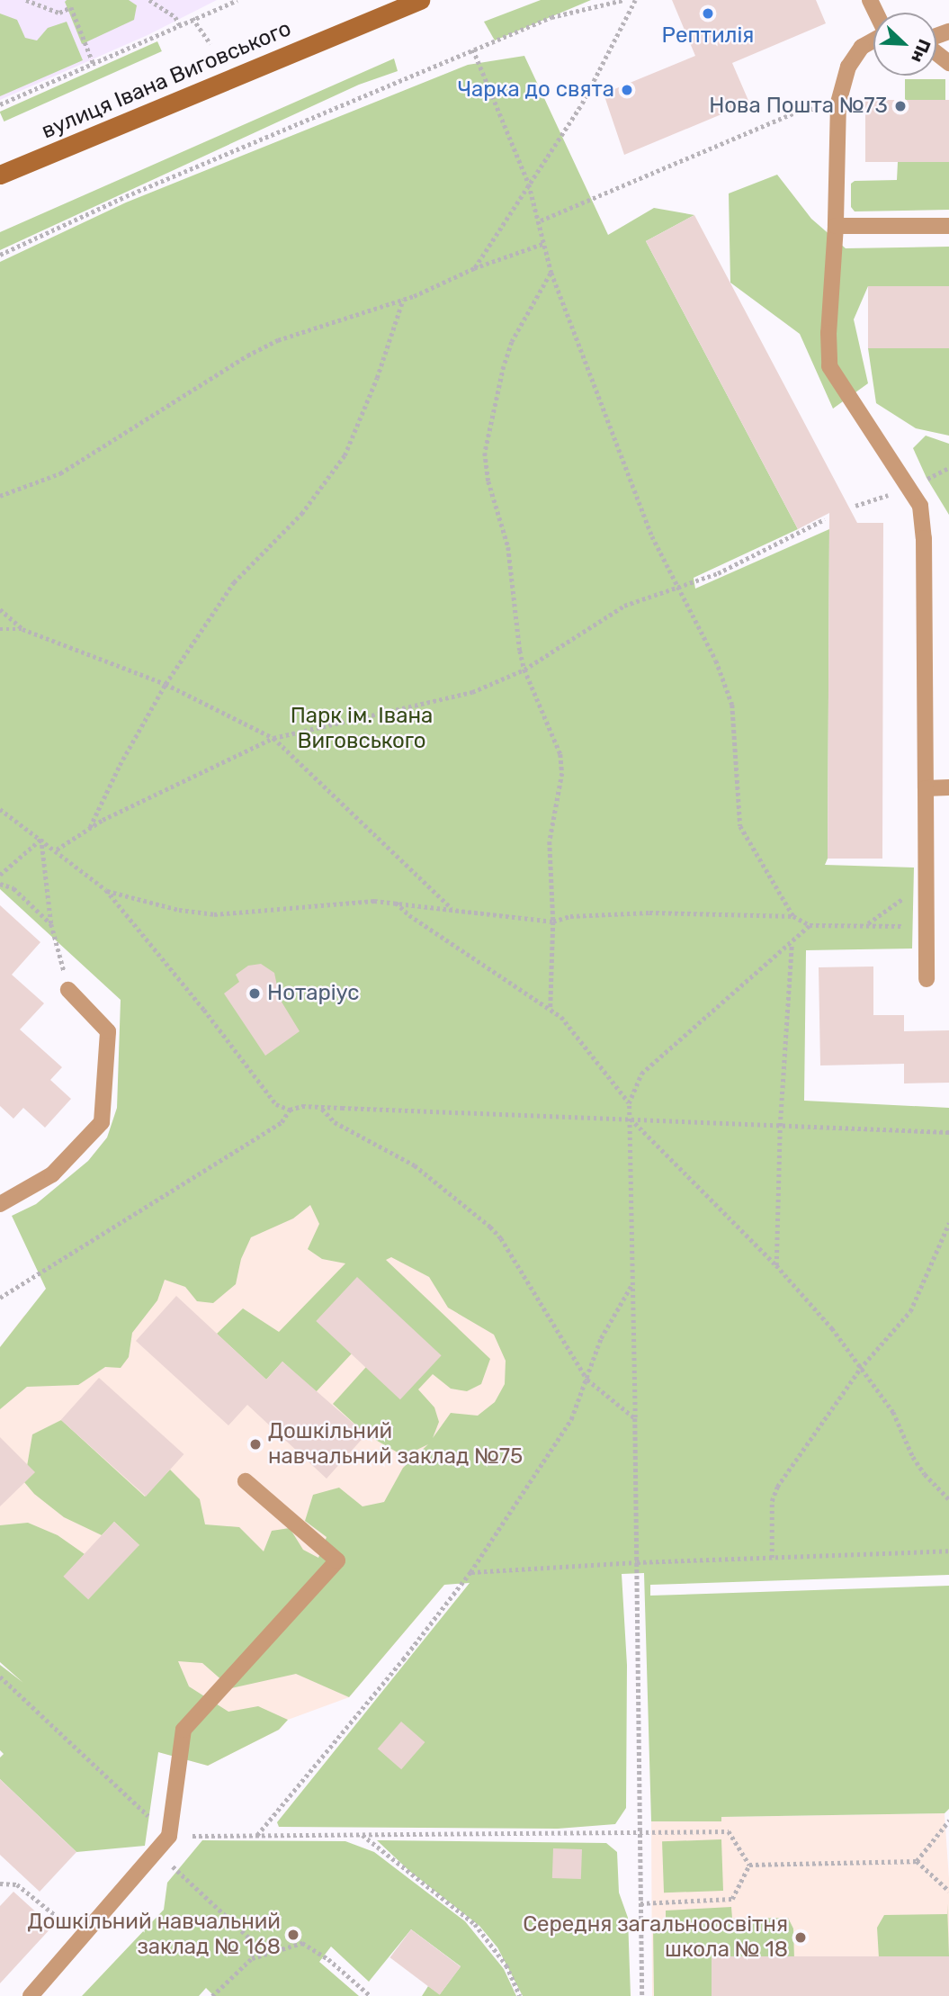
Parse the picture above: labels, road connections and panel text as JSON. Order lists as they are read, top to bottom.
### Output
{
  "streets": {
    "main road": ["вулиця Івана Виговського"]
  },
  "parks": ["Парк ім. Івана Виговського"],
  "places": [
    "Рептилія",
    "Чарка до свята",
    "Нова Пошта №73",
    "Нотаріус",
    "Дошкільний навчальний заклад №75",
    "Дошкільний навчальний заклад № 168",
    "Середня загальноосвітня школа № 18"
  ],
  "north": "bottom right"
}
